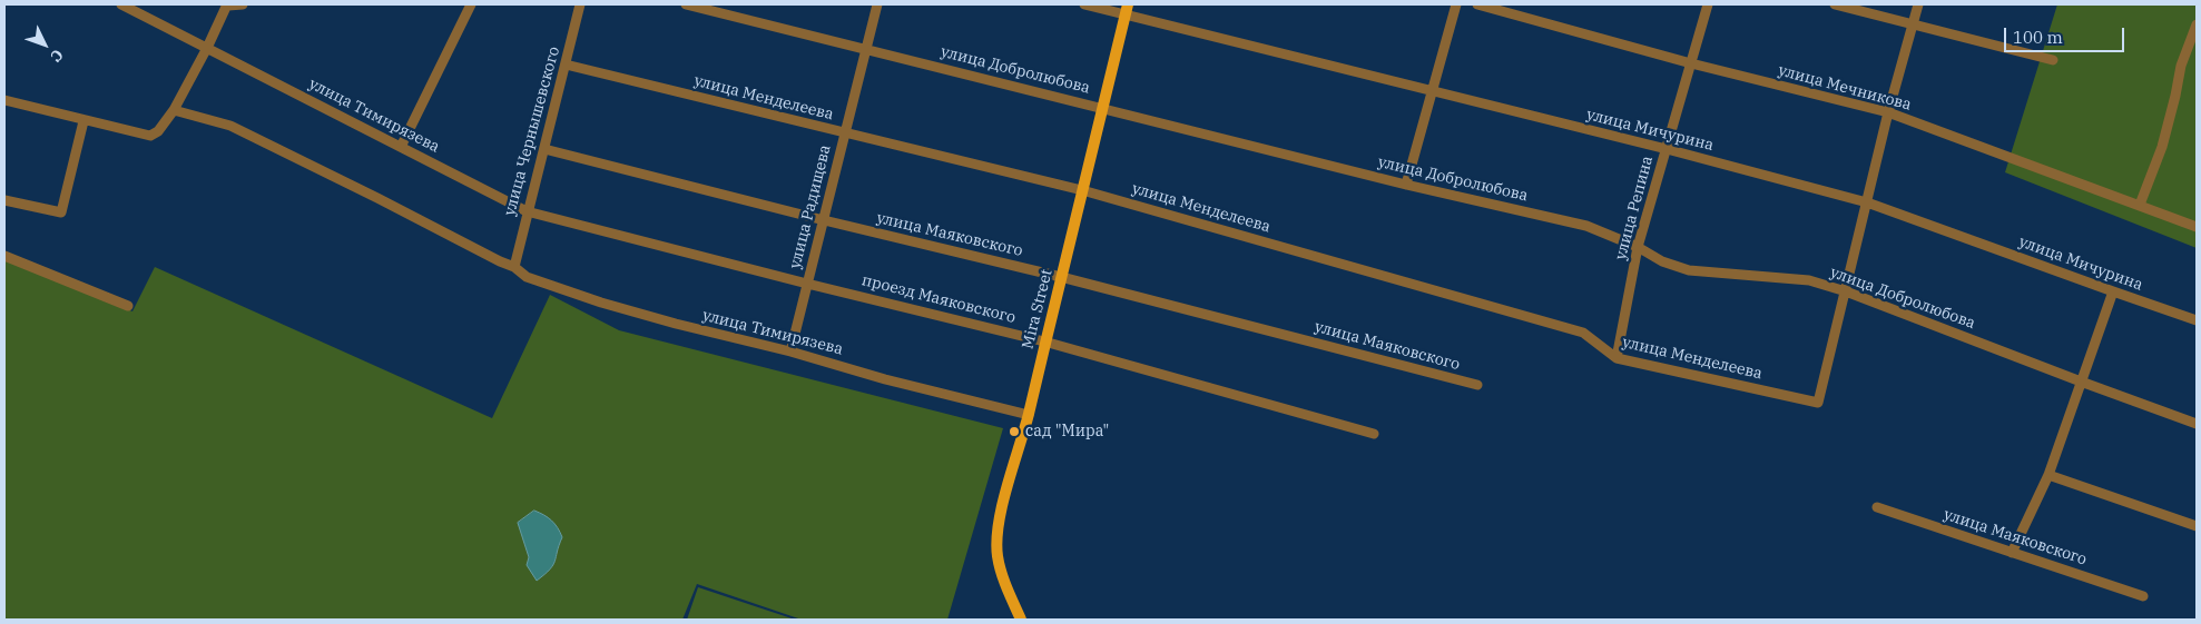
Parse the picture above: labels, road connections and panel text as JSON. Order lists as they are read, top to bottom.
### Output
{
  "streets": {
    "main road": ["Mira Street"],
    "street": [
      "улица Добролюбова",
      "улица Мечникова",
      "улица Менделеева",
      "улица Тимирязева",
      "улица Мичурина",
      "улица Чернышевского",
      "улица Радищева",
      "улица Репина",
      "улица Маяковского",
      "проезд Маяковского"
    ]
  },
  "crossings": [
    ["улица Добролюбова", "улица Менделеева"],
    ["улица Добролюбова", "улица Радищева"],
    ["улица Добролюбова", "улица Репина"],
    ["улица Добролюбова", "Mira Street"],
    ["улица Мечникова", "улица Репина"],
    ["улица Менделеева", "улица Чернышевского"],
    ["улица Менделеева", "улица Радищева"],
    ["улица Менделеева", "улица Репина"],
    ["улица Менделеева", "Mira Street"],
    ["улица Тимирязева", "улица Чернышевского"],
    ["улица Тимирязева", "улица Радищева"],
    ["улица Тимирязева", "проезд Маяковского"],
    ["улица Тимирязева", "Mira Street"],
    ["улица Мичурина", "улица Репина"],
    ["улица Мичурина", "Mira Street"],
    ["улица Чернышевского", "улица Маяковского"],
    ["улица Чернышевского", "проезд Маяковского"],
    ["улица Радищева", "улица Маяковского"],
    ["улица Радищева", "проезд Маяковского"],
    ["улица Маяковского", "Mira Street"],
    ["проезд Маяковского", "Mira Street"]
  ],
  "places": ["сад \"Мира\""],
  "scale_bar": "100 m",
  "north": "bottom right"
}
